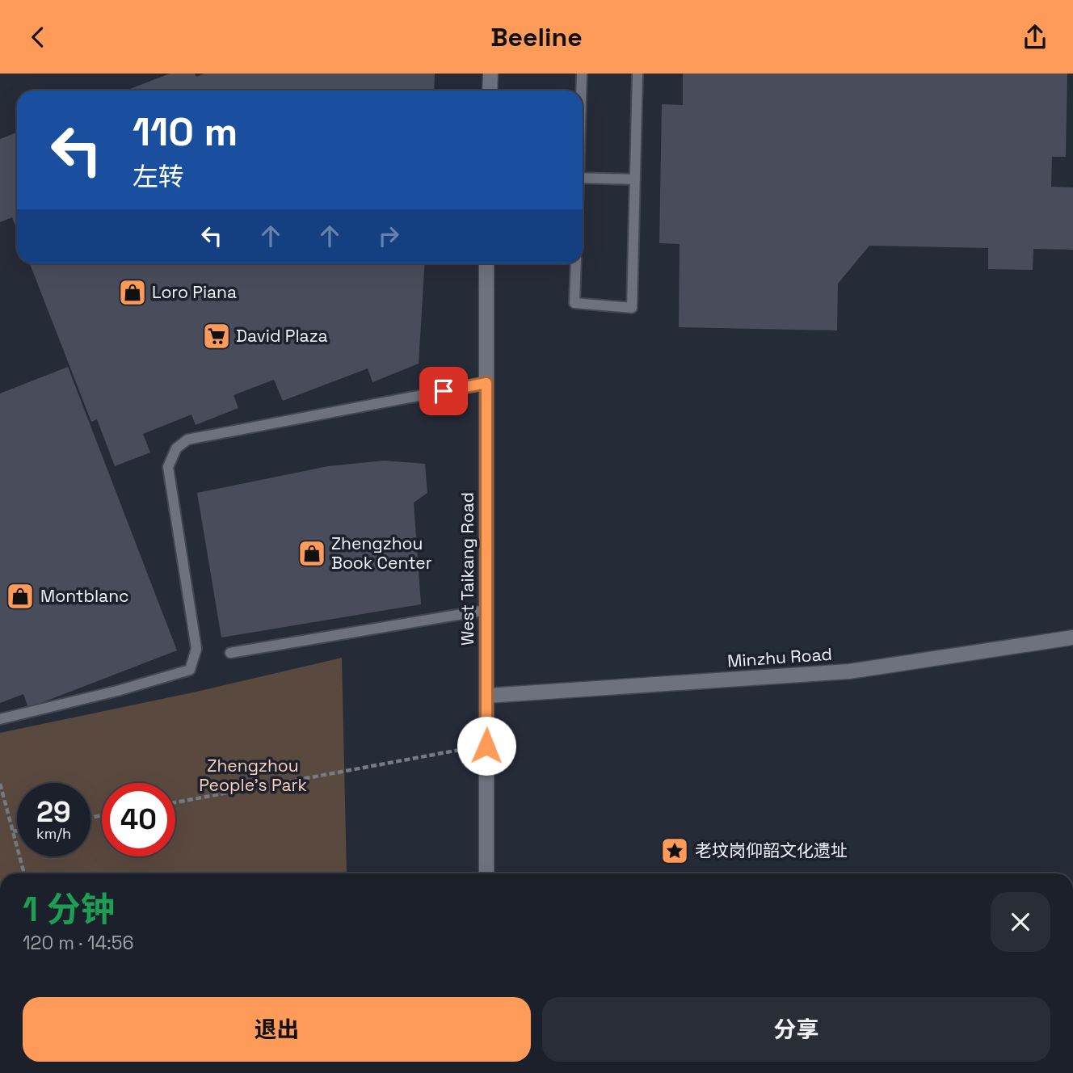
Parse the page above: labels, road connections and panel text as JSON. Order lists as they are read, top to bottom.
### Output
{
  "streets": {
    "street": ["West Taikang Road", "Minzhu Road"]
  },
  "crossings": [
    ["West Taikang Road", "Minzhu Road"]
  ],
  "parks": ["Zhengzhou People's Park"],
  "places": {
    "shop": ["Loro Piana", "Zhengzhou Book Center", "Montblanc"],
    "supermarket": ["David Plaza"],
    "place": ["老坟岗仰韶文化遗址"]
  },
  "page": {
    "header": "Beeline",
    "turn": ["110 m", "左转"],
    "speed": "29 km/h",
    "limit": "40",
    "heading": ["1 分钟", "120 m · 14:56"],
    "buttons": ["退出", "分享"]
  }
}
